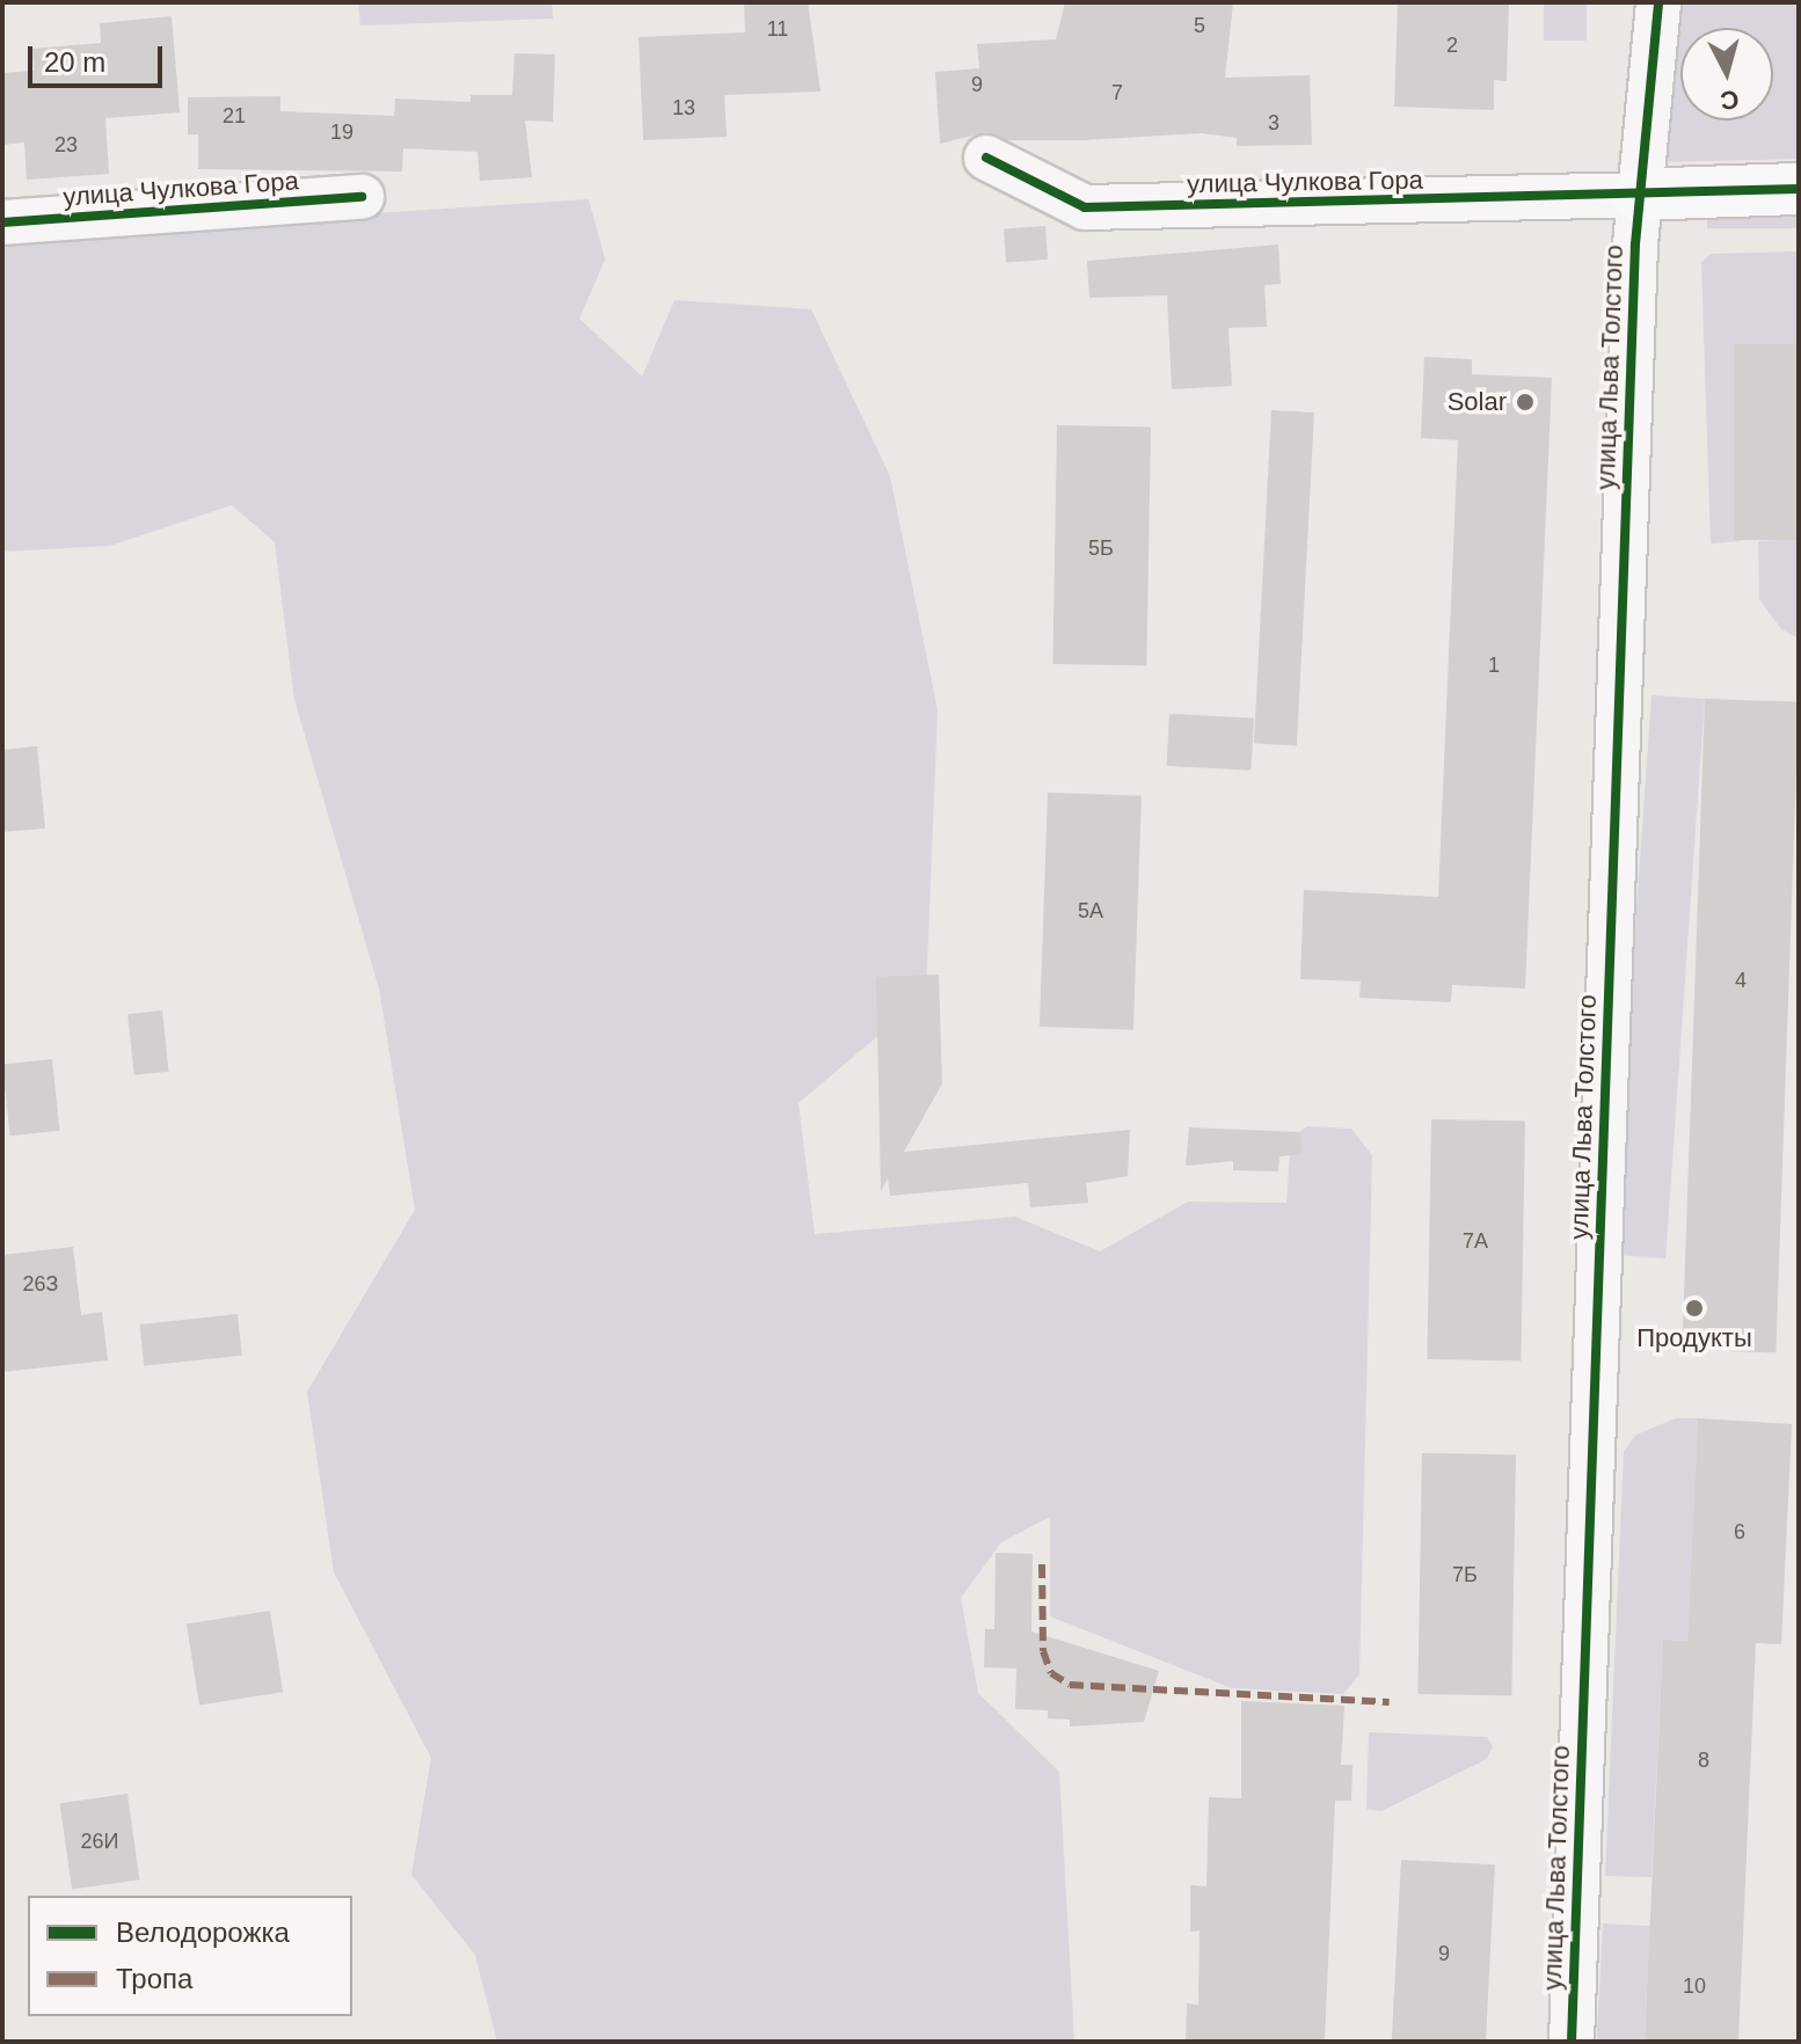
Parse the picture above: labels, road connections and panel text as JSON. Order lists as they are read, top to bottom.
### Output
{
  "streets": {
    "street": ["улица Чулкова Гора", "улица Льва Толстого"]
  },
  "crossings": [
    ["улица Чулкова Гора", "улица Льва Толстого"]
  ],
  "places": ["Solar", "Продукты"],
  "house_numbers": [
    "5",
    "11",
    "2",
    "9",
    "7",
    "13",
    "21",
    "3",
    "19",
    "23",
    "5Б",
    "1",
    "5А",
    "4",
    "7А",
    "26З",
    "6",
    "7Б",
    "8",
    "26И",
    "9",
    "10"
  ],
  "legend": ["Велодорожка", "Тропа"],
  "scale_bar": "20 m",
  "north": "bottom"
}
